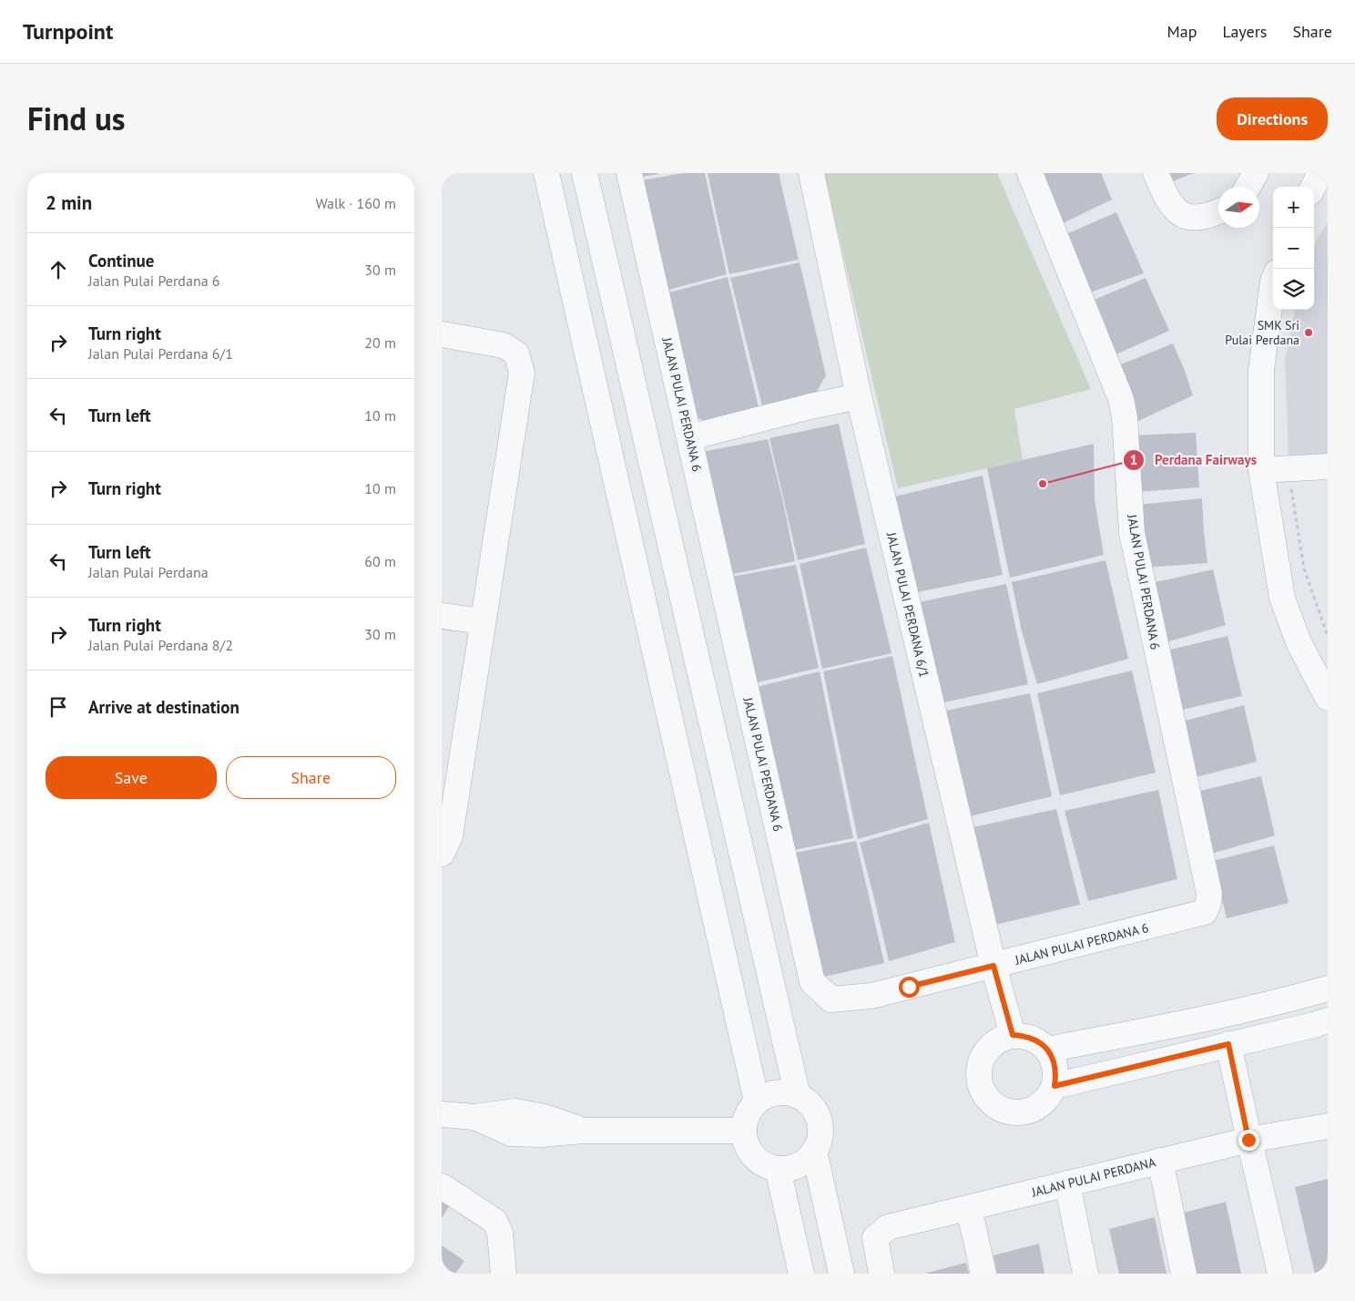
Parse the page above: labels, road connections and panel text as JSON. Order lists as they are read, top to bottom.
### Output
{
  "streets": {
    "street": ["JALAN PULAI PERDANA 6", "JALAN PULAI PERDANA 6/1", "JALAN PULAI PERDANA"]
  },
  "crossings": [
    ["JALAN PULAI PERDANA 6", "JALAN PULAI PERDANA 6/1"]
  ],
  "places": ["SMK Sri Pulai Perdana", "Perdana Fairways"],
  "north": "right",
  "page": {
    "header": "Turnpoint",
    "nav": ["Map", "Layers", "Share"],
    "title": "Find us",
    "buttons": [
      "Directions",
      ["Save", "Share"]
    ],
    "heading": ["2 min", "Walk · 160 m"],
    "map_buttons": ["+", "−"],
    "list": [
      ["Continue", "Jalan Pulai Perdana 6", "30 m"],
      ["Turn right", "Jalan Pulai Perdana 6/1", "20 m"],
      ["Turn left", "10 m"],
      ["Turn right", "10 m"],
      ["Turn left", "Jalan Pulai Perdana", "60 m"],
      ["Turn right", "Jalan Pulai Perdana 8/2", "30 m"],
      "Arrive at destination"
    ]
  }
}
